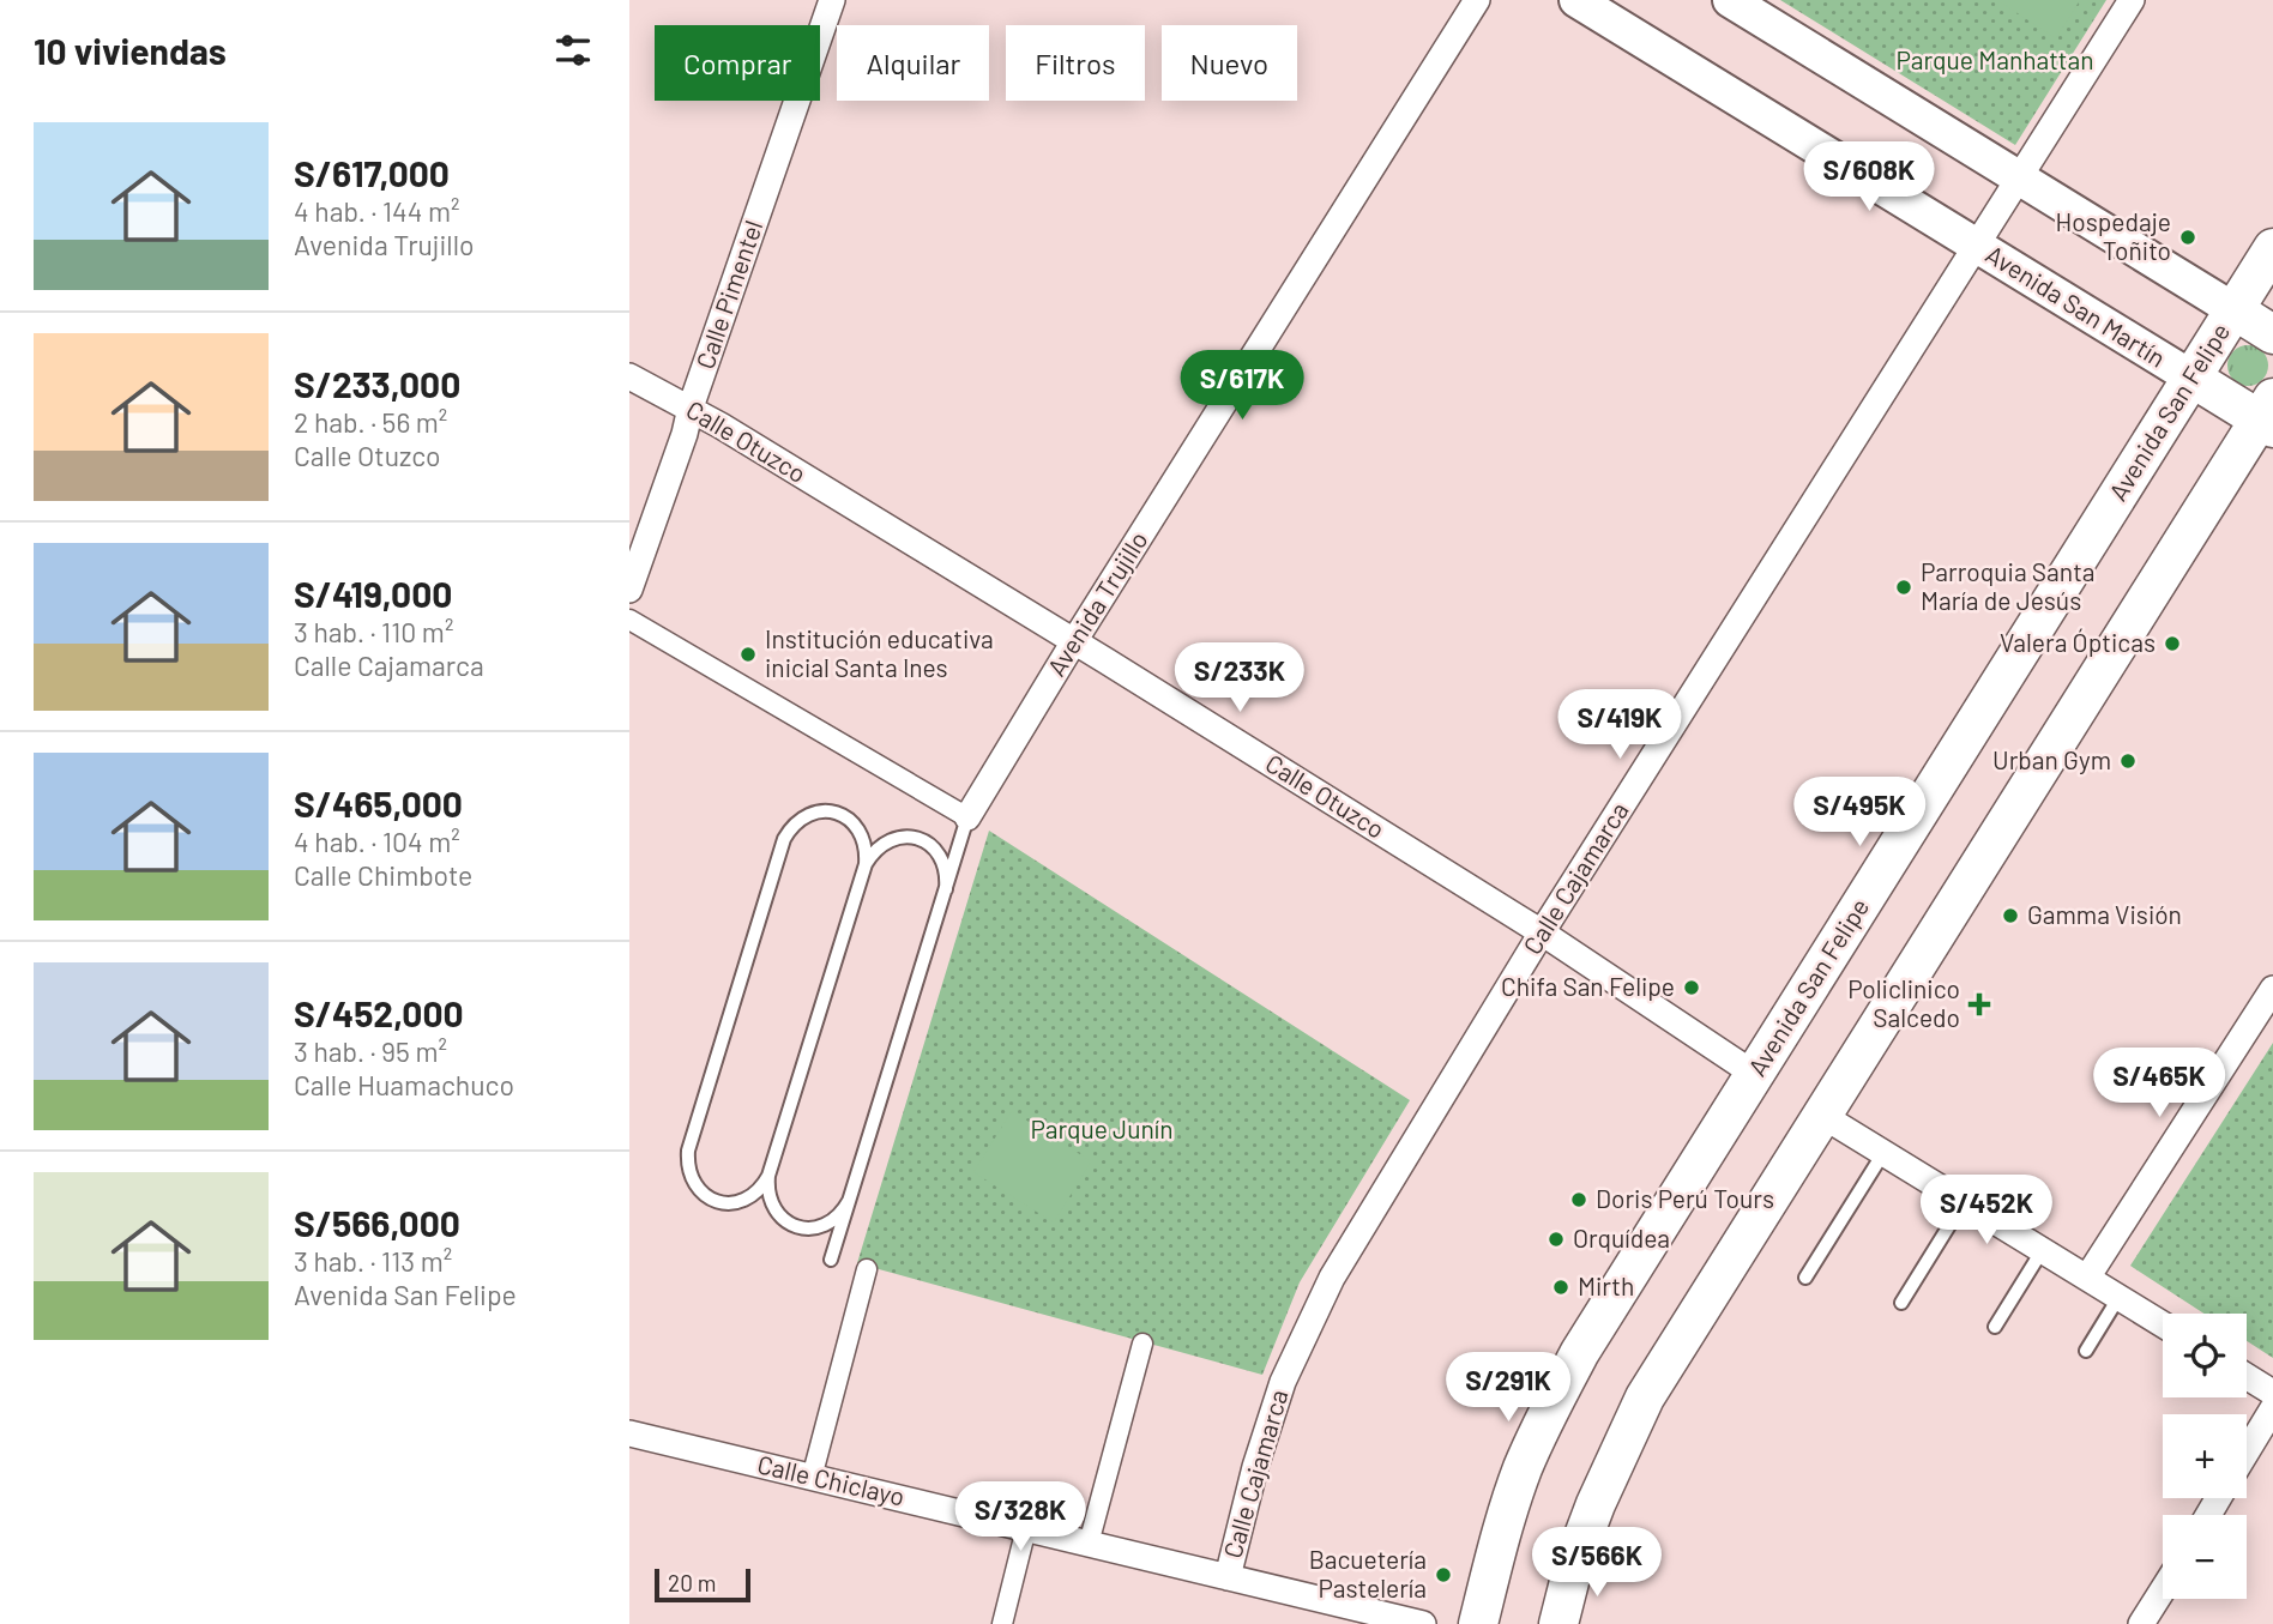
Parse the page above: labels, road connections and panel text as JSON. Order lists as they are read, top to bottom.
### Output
{
  "streets": {
    "main road": ["Avenida San Martín", "Avenida San Felipe"],
    "street": [
      "Calle Pimentel",
      "Calle Otuzco",
      "Avenida Trujillo",
      "Calle Cajamarca",
      "Calle Chiclayo"
    ]
  },
  "crossings": [
    ["Calle Pimentel", "Calle Otuzco"],
    ["Avenida San Martín", "Avenida San Felipe"],
    ["Avenida San Martín", "Calle Cajamarca"],
    ["Avenida San Felipe", "Calle Otuzco"],
    ["Calle Otuzco", "Avenida Trujillo"],
    ["Calle Otuzco", "Calle Cajamarca"],
    ["Calle Cajamarca", "Calle Chiclayo"]
  ],
  "parks": ["Parque Manhattan", "Parque Junín"],
  "places": {
    "other": [
      "Hospedaje Toñito",
      "Parroquia Santa María de Jesús",
      "Valera Ópticas",
      "Institución educativa inicial Santa Ines",
      "Urban Gym",
      "Gamma Visión",
      "Chifa San Felipe",
      "Doris Perú Tours",
      "Orquídea",
      "Mirth",
      "Bacuetería Pastelería"
    ],
    "health": ["Policlinico Salcedo"]
  },
  "scale_bar": "20 m",
  "page": {
    "heading": "10 viviendas",
    "chip": [
      "Comprar",
      "Alquilar",
      "Filtros",
      "Nuevo"
    ],
    "list": [
      {
        "name": "S/617,000",
        "note": "4 hab. · 144 m² · Avenida Trujillo"
      },
      {
        "name": "S/233,000",
        "note": "2 hab. · 56 m² · Calle Otuzco"
      },
      {
        "name": "S/419,000",
        "note": "3 hab. · 110 m² · Calle Cajamarca"
      },
      {
        "name": "S/465,000",
        "note": "4 hab. · 104 m² · Calle Chimbote"
      },
      {
        "name": "S/452,000",
        "note": "3 hab. · 95 m² · Calle Huamachuco"
      },
      {
        "name": "S/566,000",
        "note": "3 hab. · 113 m² · Avenida San Felipe"
      }
    ],
    "price": [
      "S/608K",
      "S/617K",
      "S/233K",
      "S/419K",
      "S/495K",
      "S/465K",
      "S/452K",
      "S/291K",
      "S/328K",
      "S/566K"
    ],
    "map_buttons": ["+", "−"],
    "scale": "20 m"
  }
}
